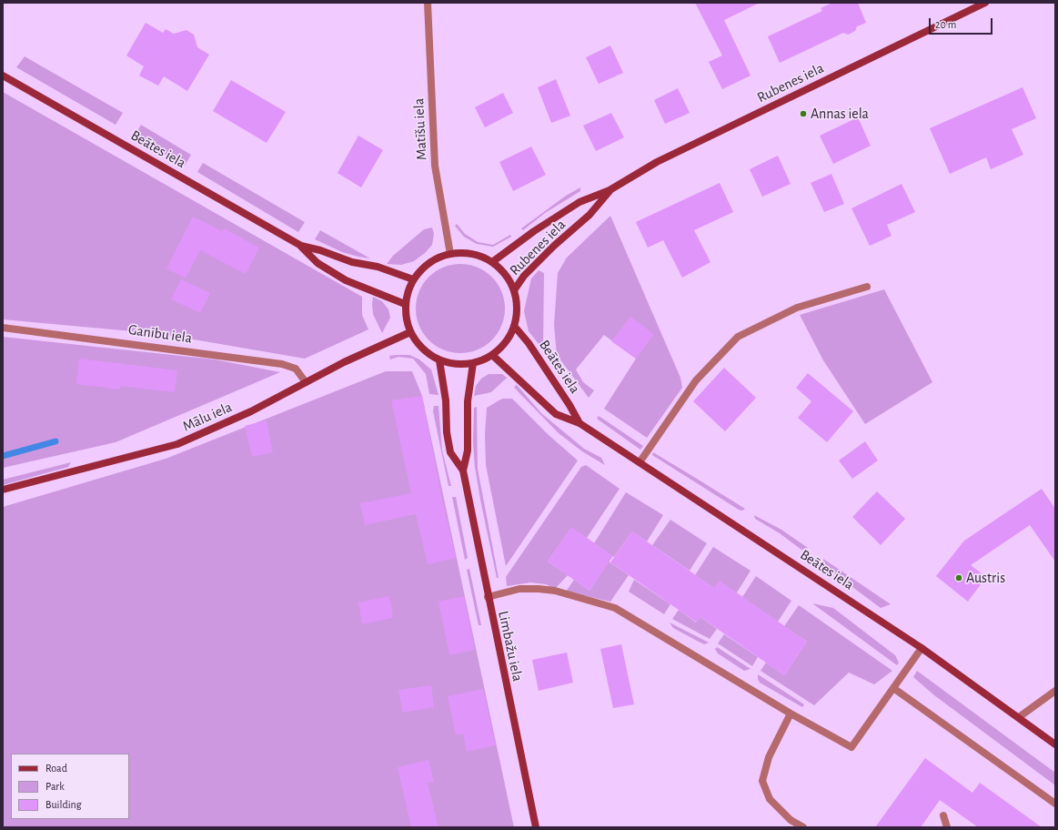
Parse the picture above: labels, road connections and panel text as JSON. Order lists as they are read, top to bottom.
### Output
{
  "streets": {
    "main road": [
      "Rubenes iela",
      "Beātes iela",
      "Mālu iela",
      "Limbažu iela"
    ],
    "street": ["Matīšu iela", "Ganību iela"]
  },
  "crossings": [
    ["Rubenes iela", "Matīšu iela"],
    ["Rubenes iela", "Beātes iela"],
    ["Rubenes iela", "Mālu iela"],
    ["Rubenes iela", "Limbažu iela"],
    ["Matīšu iela", "Beātes iela"],
    ["Matīšu iela", "Mālu iela"],
    ["Matīšu iela", "Limbažu iela"],
    ["Beātes iela", "Mālu iela"],
    ["Beātes iela", "Limbažu iela"],
    ["Ganību iela", "Mālu iela"],
    ["Mālu iela", "Limbažu iela"]
  ],
  "places": ["Annas iela", "Austris"],
  "legend": ["Road", "Park", "Building"],
  "scale_bar": "20 m"
}
